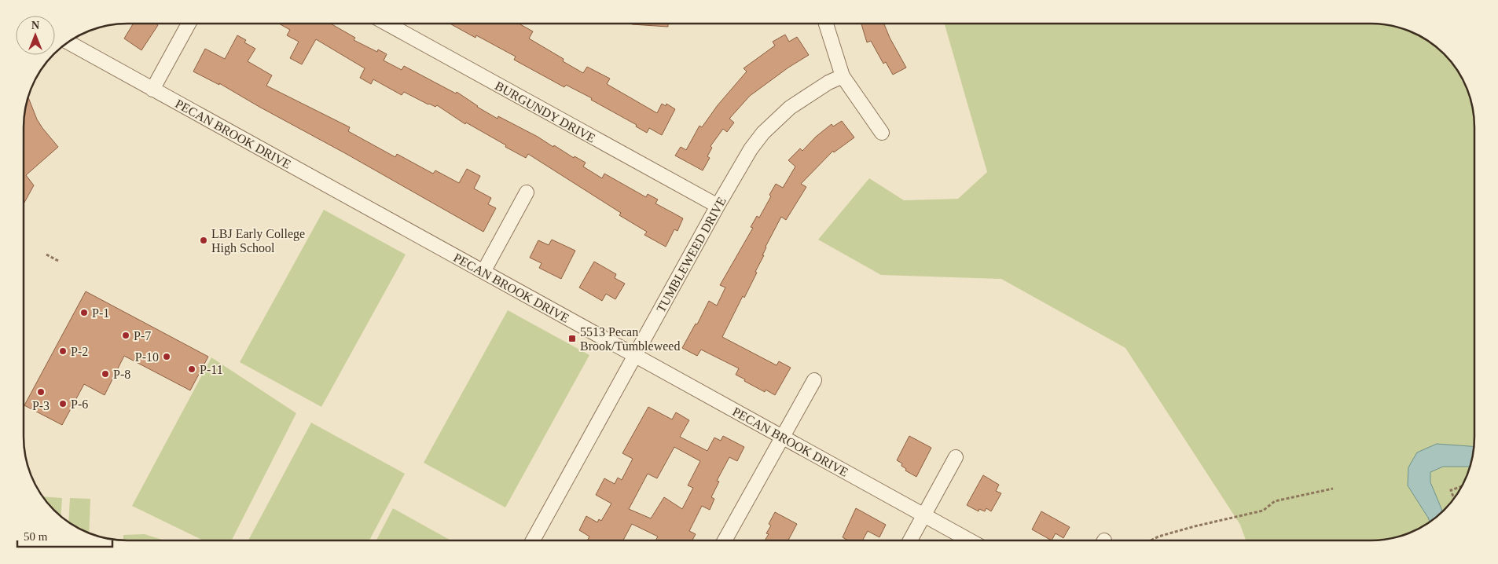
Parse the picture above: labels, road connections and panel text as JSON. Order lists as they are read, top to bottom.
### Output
{
  "streets": {
    "street": ["BURGUNDY DRIVE", "PECAN BROOK DRIVE", "TUMBLEWEED DRIVE"]
  },
  "crossings": [
    ["BURGUNDY DRIVE", "TUMBLEWEED DRIVE"],
    ["PECAN BROOK DRIVE", "TUMBLEWEED DRIVE"]
  ],
  "places": {
    "other": [
      "LBJ Early College High School",
      "P-1",
      "P-7",
      "P-2",
      "P-10",
      "P-11",
      "P-8",
      "P-3",
      "P-6"
    ],
    "transit": ["5513 Pecan Brook/Tumbleweed"]
  },
  "scale_bar": "50 m",
  "north": "top"
}
